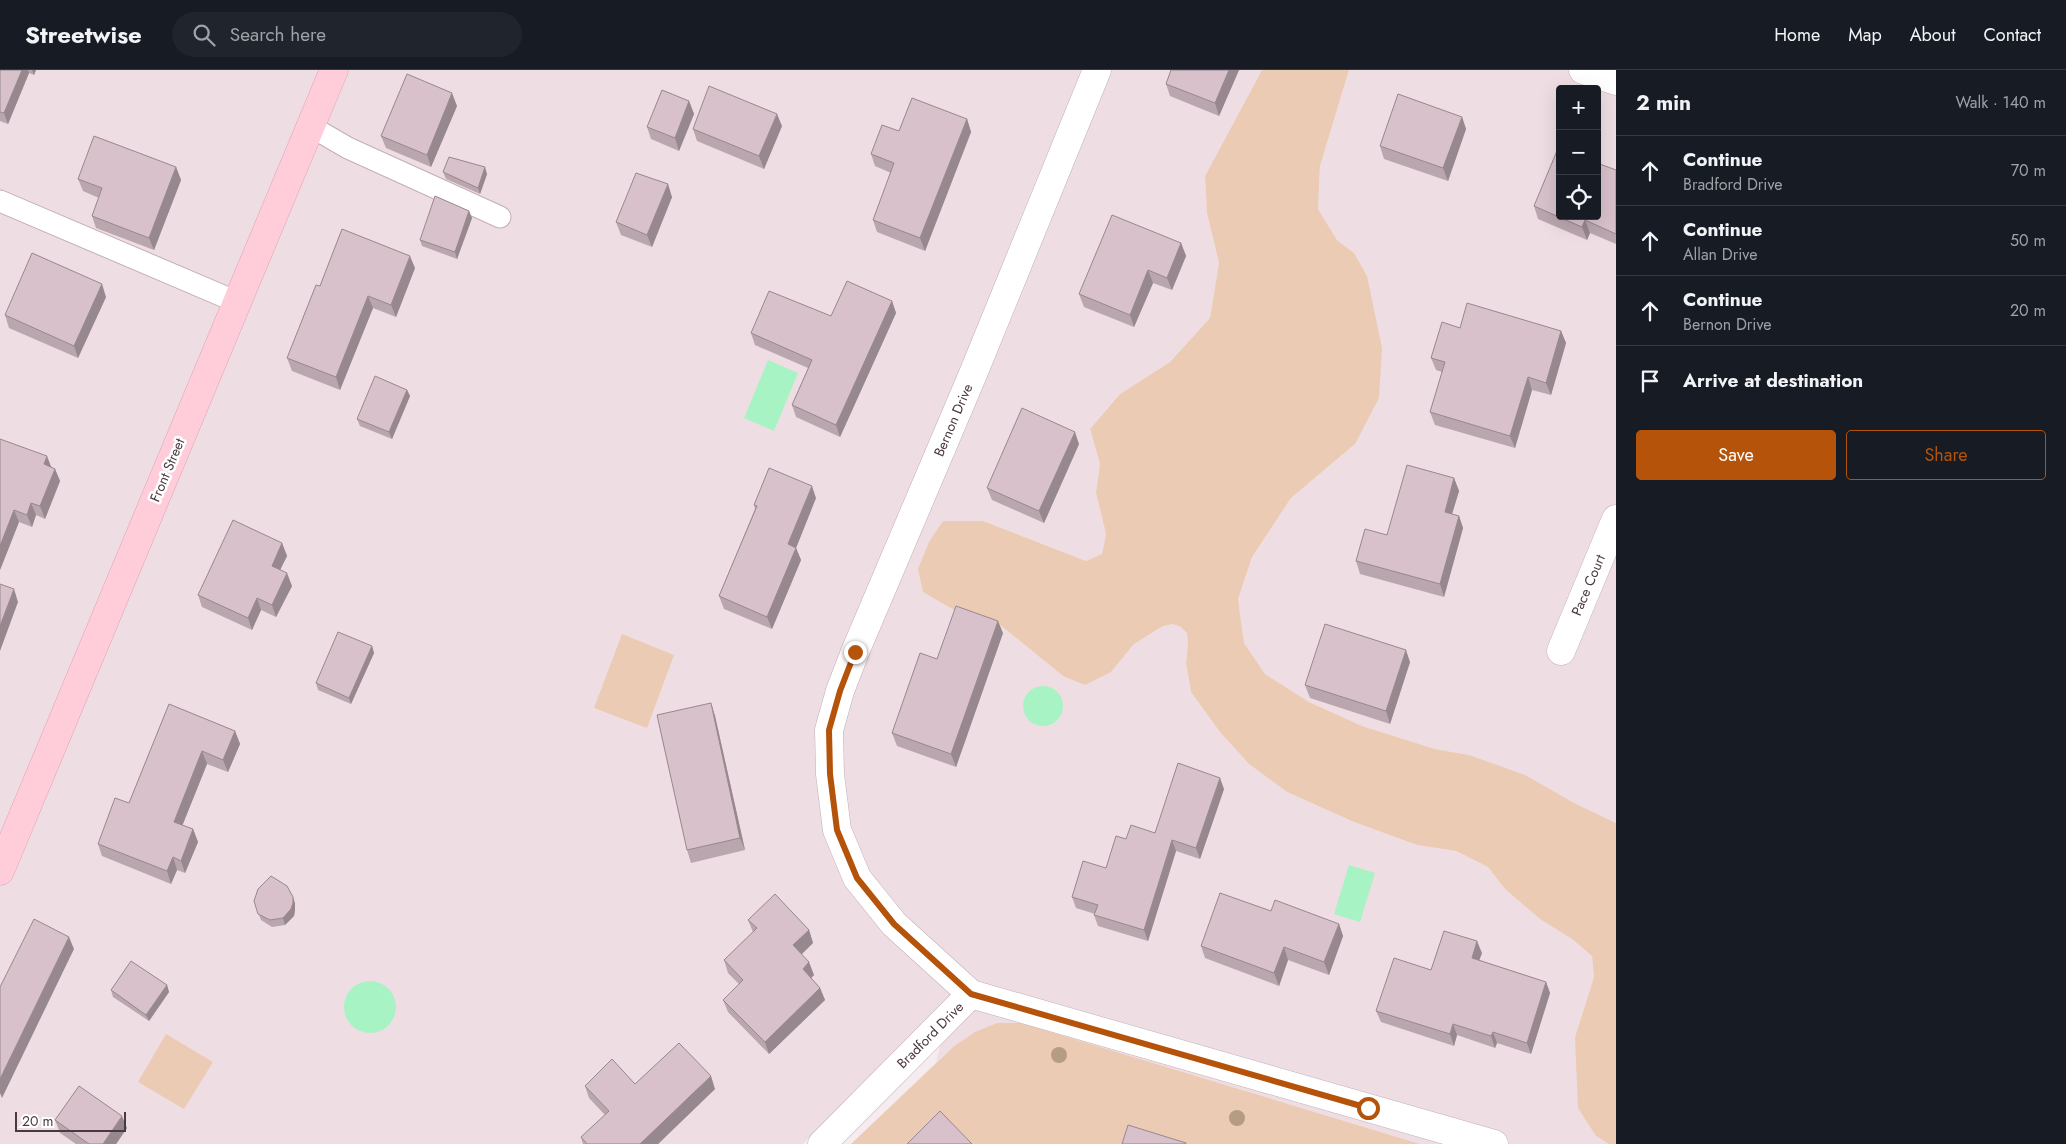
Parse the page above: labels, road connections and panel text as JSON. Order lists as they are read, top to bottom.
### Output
{
  "streets": {
    "main road": ["Front Street"],
    "street": ["Bernon Drive", "Pace Court", "Bradford Drive"]
  },
  "crossings": [
    ["Bernon Drive", "Bradford Drive"]
  ],
  "scale_bar": "20 m",
  "page": {
    "header": "Streetwise",
    "search": "Search here",
    "nav": [
      "Home",
      "Map",
      "About",
      "Contact"
    ],
    "heading": ["2 min", "Walk · 140 m"],
    "map_buttons": ["+", "−"],
    "list": [
      ["Continue", "Bradford Drive", "70 m"],
      ["Continue", "Allan Drive", "50 m"],
      ["Continue", "Bernon Drive", "20 m"],
      "Arrive at destination"
    ],
    "buttons": ["Save", "Share"],
    "scale": "20 m"
  }
}
